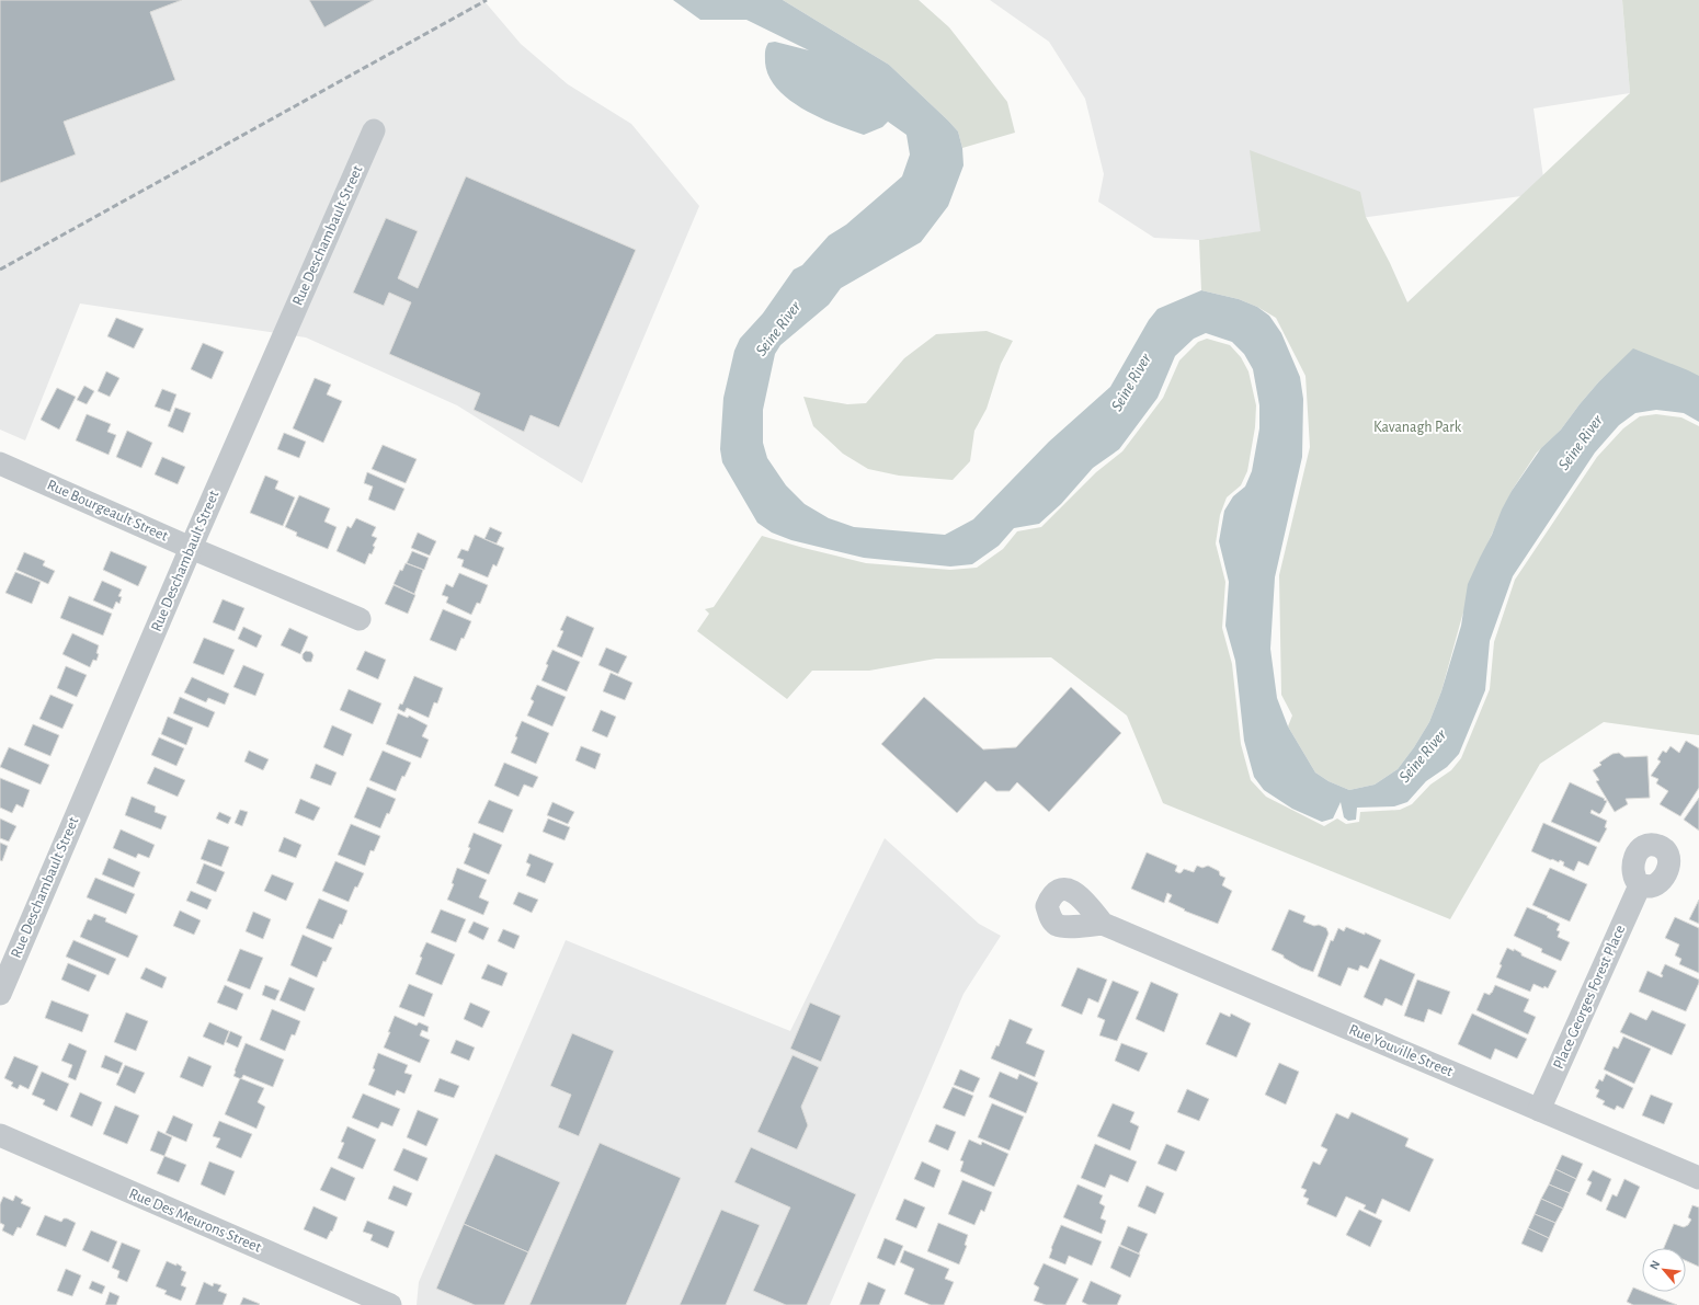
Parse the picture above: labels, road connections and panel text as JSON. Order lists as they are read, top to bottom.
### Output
{
  "streets": {
    "street": [
      "Rue Deschambault Street",
      "Rue Bourgeault Street",
      "Place Georges Forest Place",
      "Rue Youville Street",
      "Rue Des Meurons Street"
    ]
  },
  "crossings": [
    ["Rue Deschambault Street", "Rue Bourgeault Street"],
    ["Place Georges Forest Place", "Rue Youville Street"]
  ],
  "water": ["Seine River"],
  "parks": ["Kavanagh Park"],
  "north": "top left"
}
